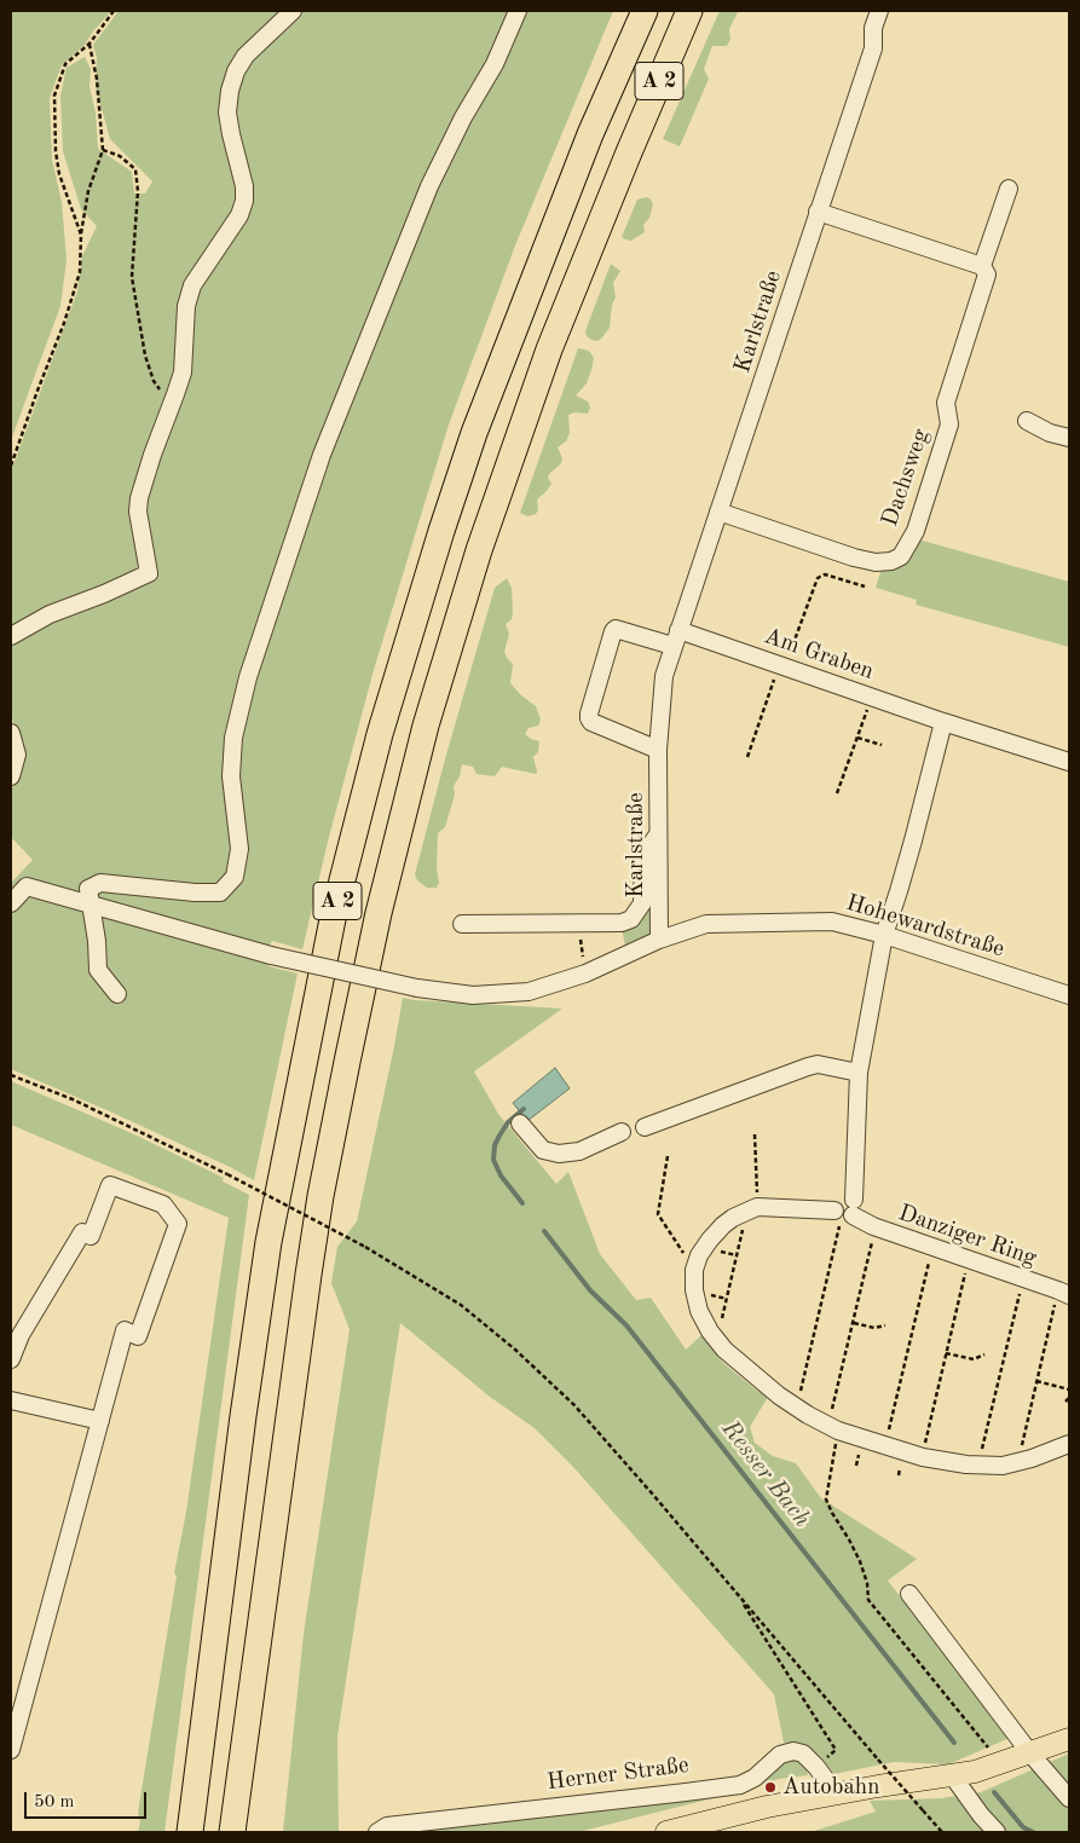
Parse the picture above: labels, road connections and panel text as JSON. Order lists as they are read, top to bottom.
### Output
{
  "streets": {
    "highway": ["A 2"],
    "street": [
      "Karlstraße",
      "Dachsweg",
      "Am Graben",
      "Hohewardstraße",
      "Danziger Ring",
      "Herner Straße"
    ]
  },
  "crossings": [
    ["Karlstraße", "Dachsweg"],
    ["Karlstraße", "Am Graben"],
    ["Karlstraße", "Hohewardstraße"]
  ],
  "water": ["Resser Bach"],
  "places": ["Autobahn"],
  "scale_bar": "50 m"
}
